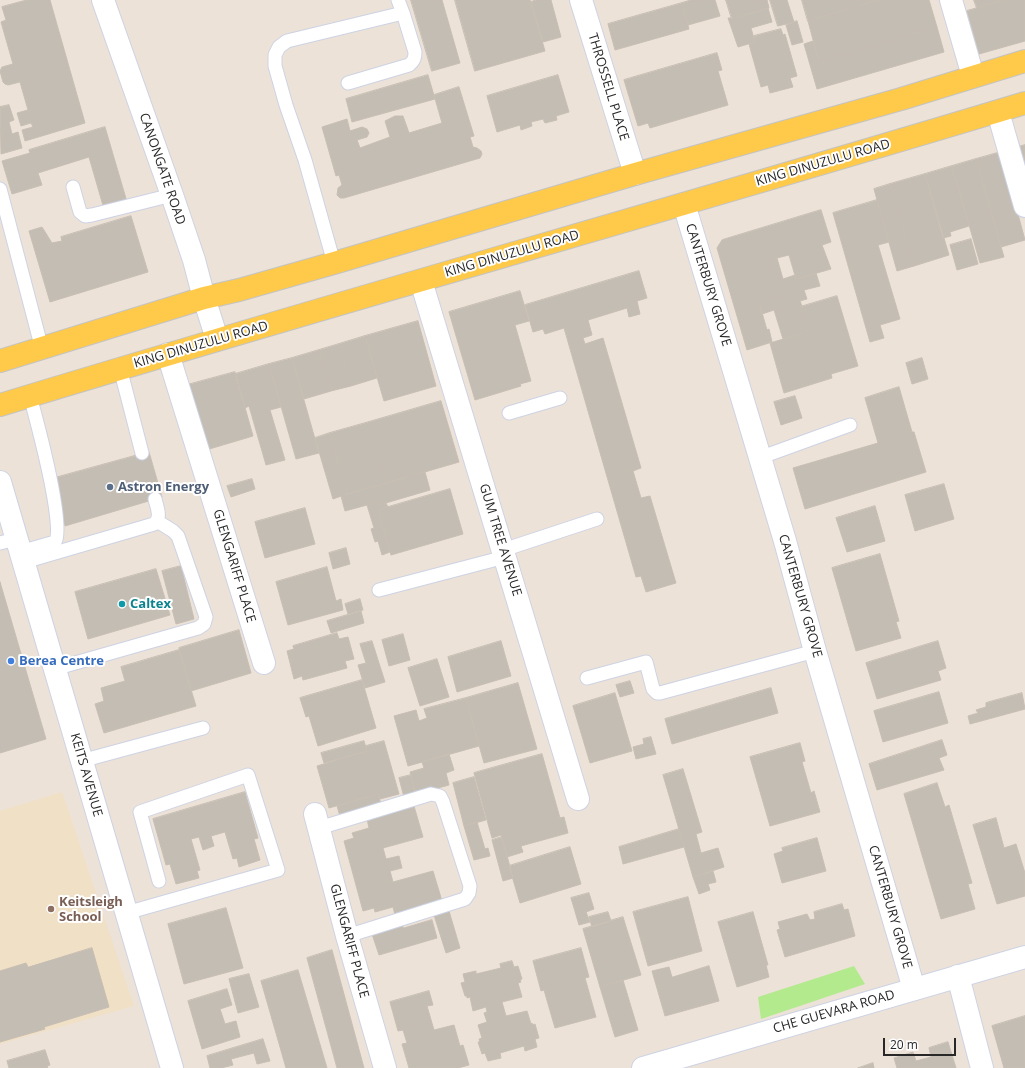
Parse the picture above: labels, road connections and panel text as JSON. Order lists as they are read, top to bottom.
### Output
{
  "streets": {
    "main road": ["KING DINUZULU ROAD"],
    "street": [
      "THROSSELL PLACE",
      "CANONGATE ROAD",
      "CANTERBURY GROVE",
      "GUM TREE AVENUE",
      "GLENGARIFF PLACE",
      "KEITS AVENUE",
      "CHE GUEVARA ROAD"
    ]
  },
  "crossings": [
    ["KING DINUZULU ROAD", "CANONGATE ROAD"],
    ["KING DINUZULU ROAD", "CANTERBURY GROVE"],
    ["KING DINUZULU ROAD", "GUM TREE AVENUE"],
    ["KING DINUZULU ROAD", "GLENGARIFF PLACE"],
    ["CANTERBURY GROVE", "CHE GUEVARA ROAD"]
  ],
  "places": [
    "Astron Energy",
    "Caltex",
    "Berea Centre",
    "Keitsleigh School"
  ],
  "scale_bar": "20 m"
}
